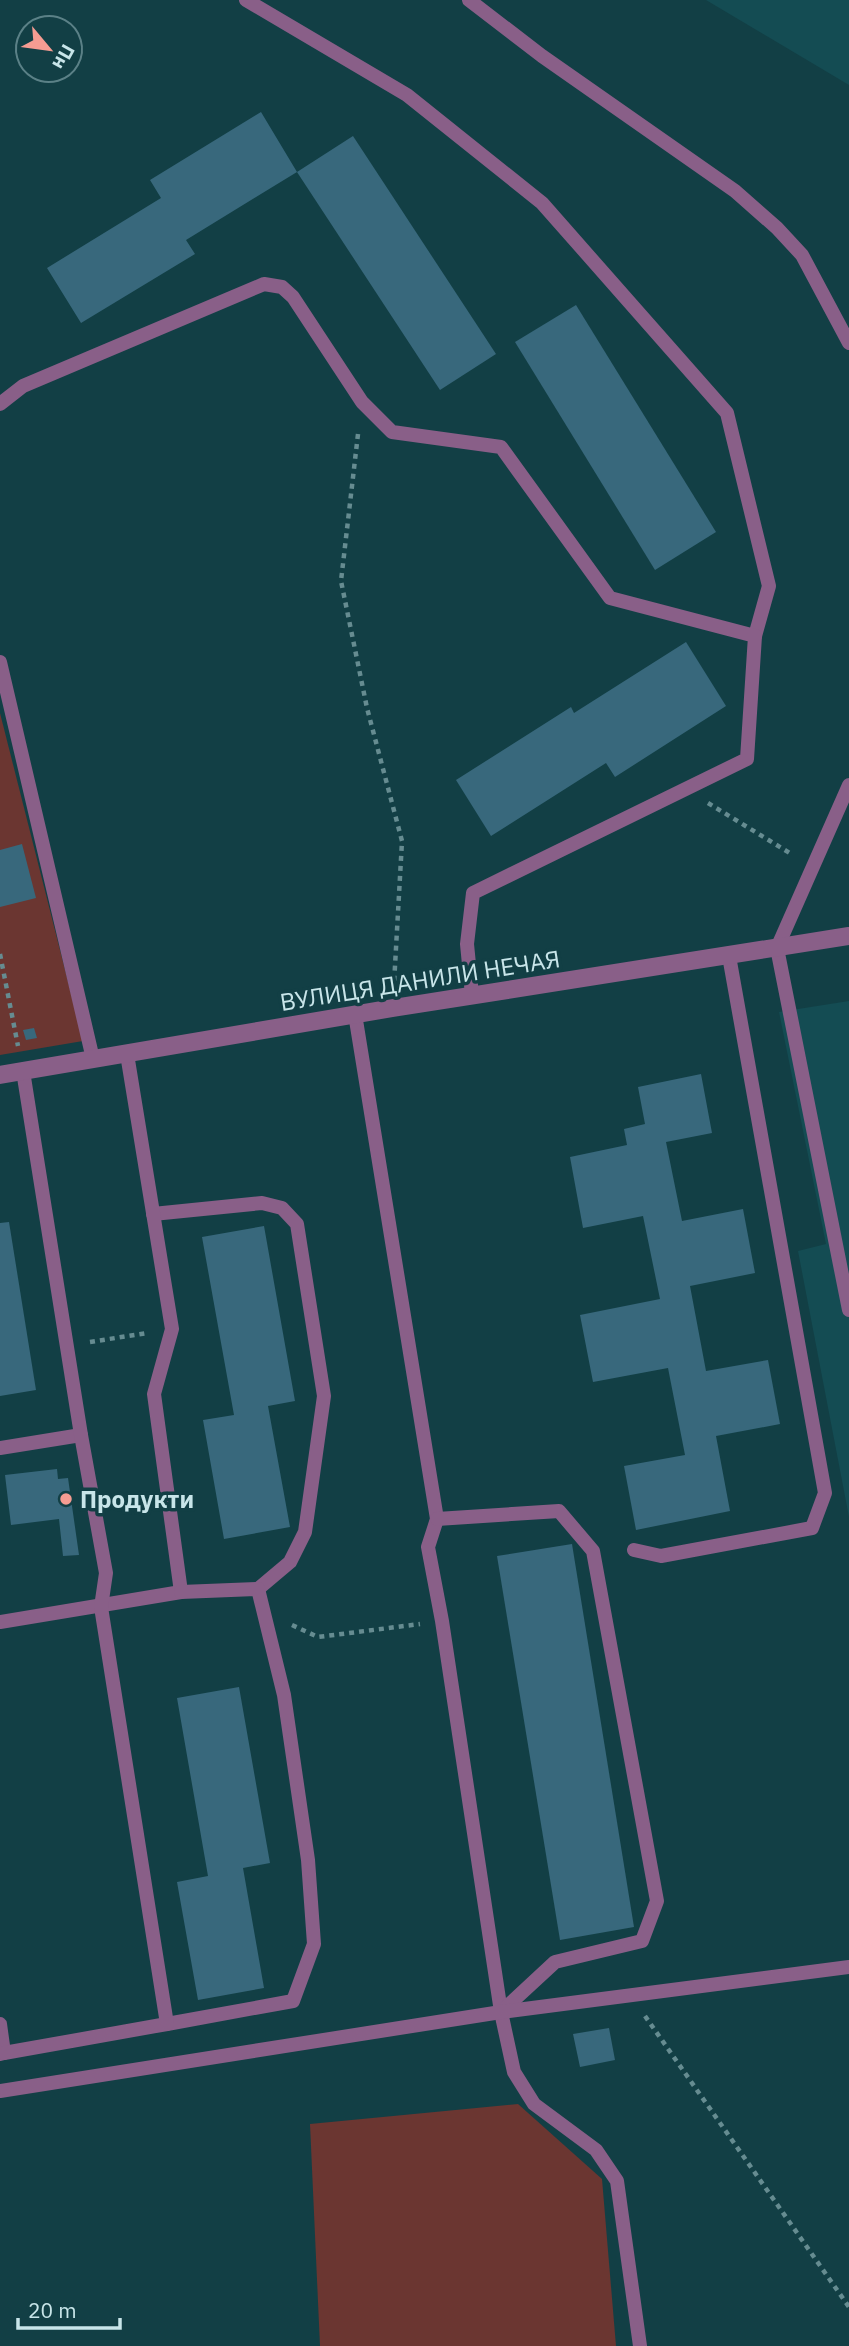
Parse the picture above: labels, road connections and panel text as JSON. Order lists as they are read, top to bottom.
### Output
{
  "streets": {
    "street": ["ВУЛИЦЯ ДАНИЛИ НЕЧАЯ"]
  },
  "places": ["Продукти"],
  "scale_bar": "20 m",
  "north": "bottom right"
}
